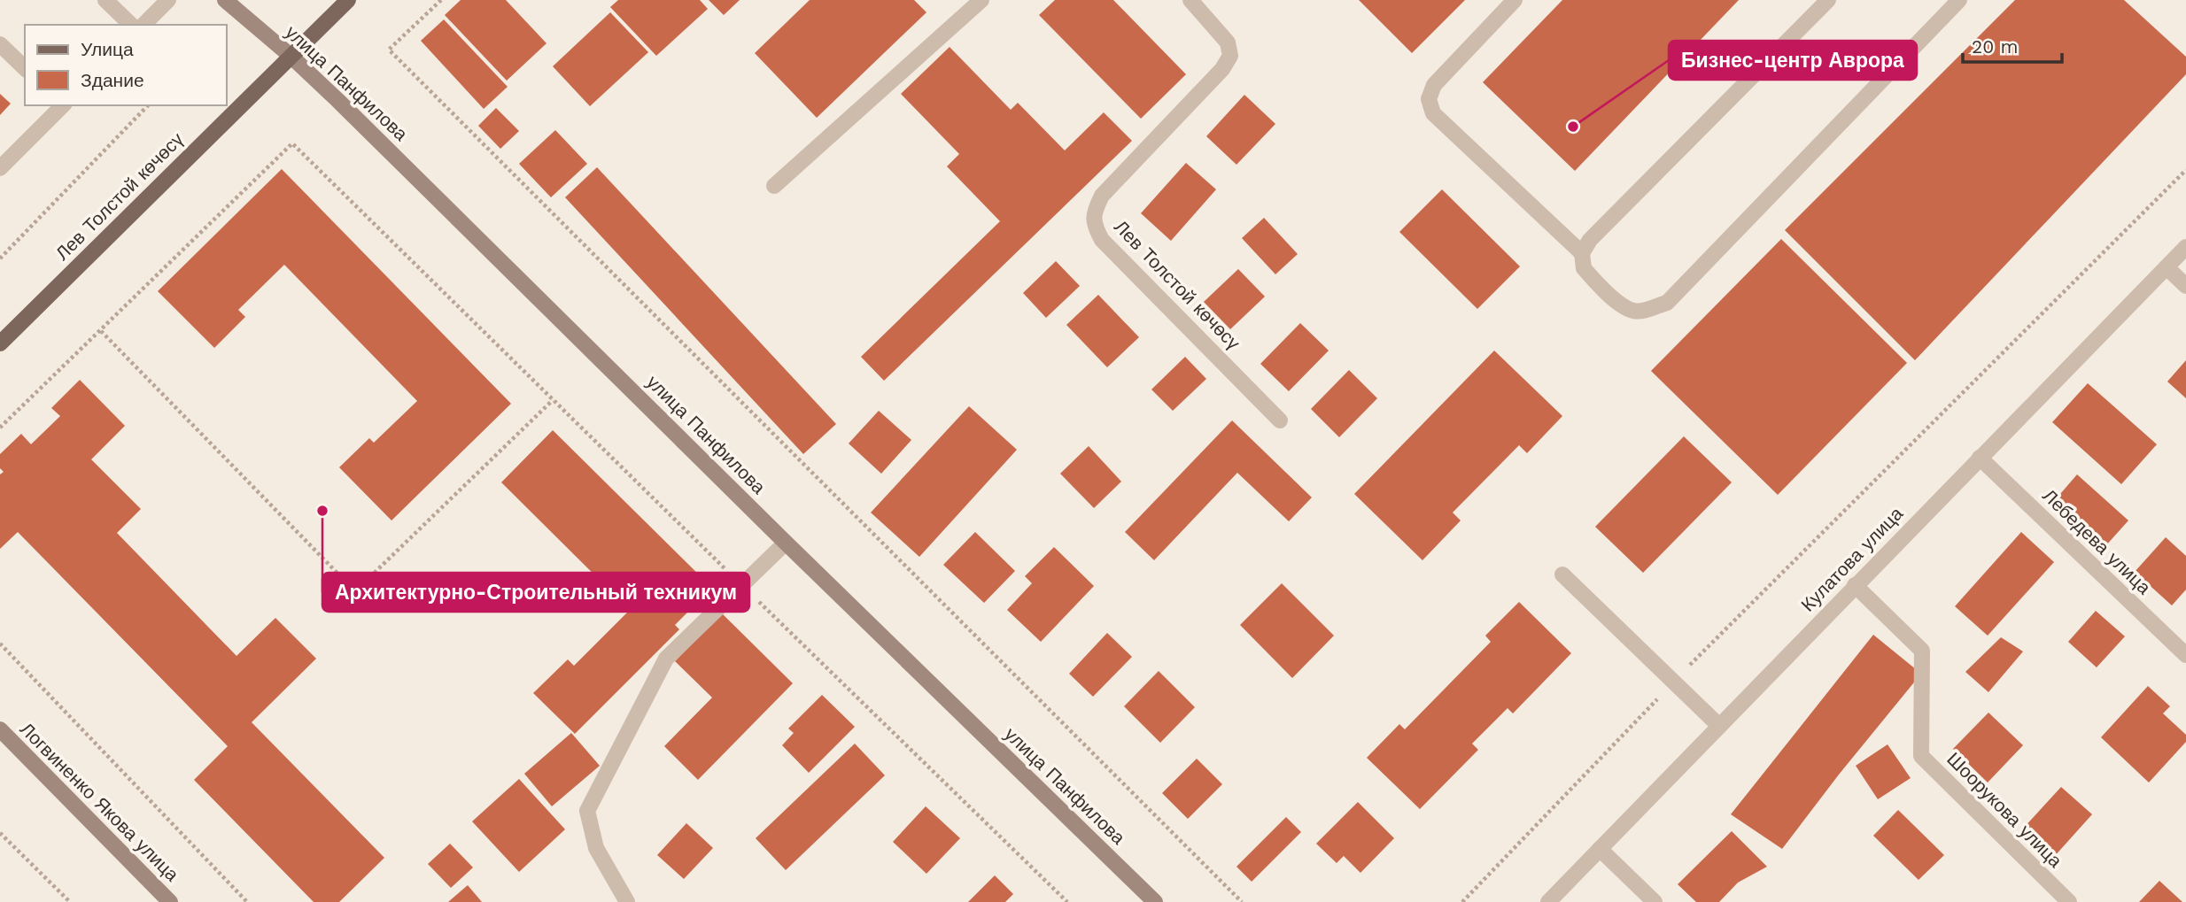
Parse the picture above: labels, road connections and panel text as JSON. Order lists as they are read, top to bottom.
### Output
{
  "streets": {
    "main road": ["Лев Толстой көчөсү"],
    "street": [
      "улица Панфилова",
      "Лебедева улица",
      "Кулатова улица",
      "Логвиненко Якова улица",
      "Шоорукова улица"
    ]
  },
  "crossings": [
    ["улица Панфилова", "Лев Толстой көчөсү"],
    ["Лебедева улица", "Кулатова улица"],
    ["Кулатова улица", "Шоорукова улица"]
  ],
  "places": ["Бизнес-центр Аврора", "Архитектурно-Строительный техникум"],
  "legend": ["Улица", "Здание"],
  "scale_bar": "20 m"
}
